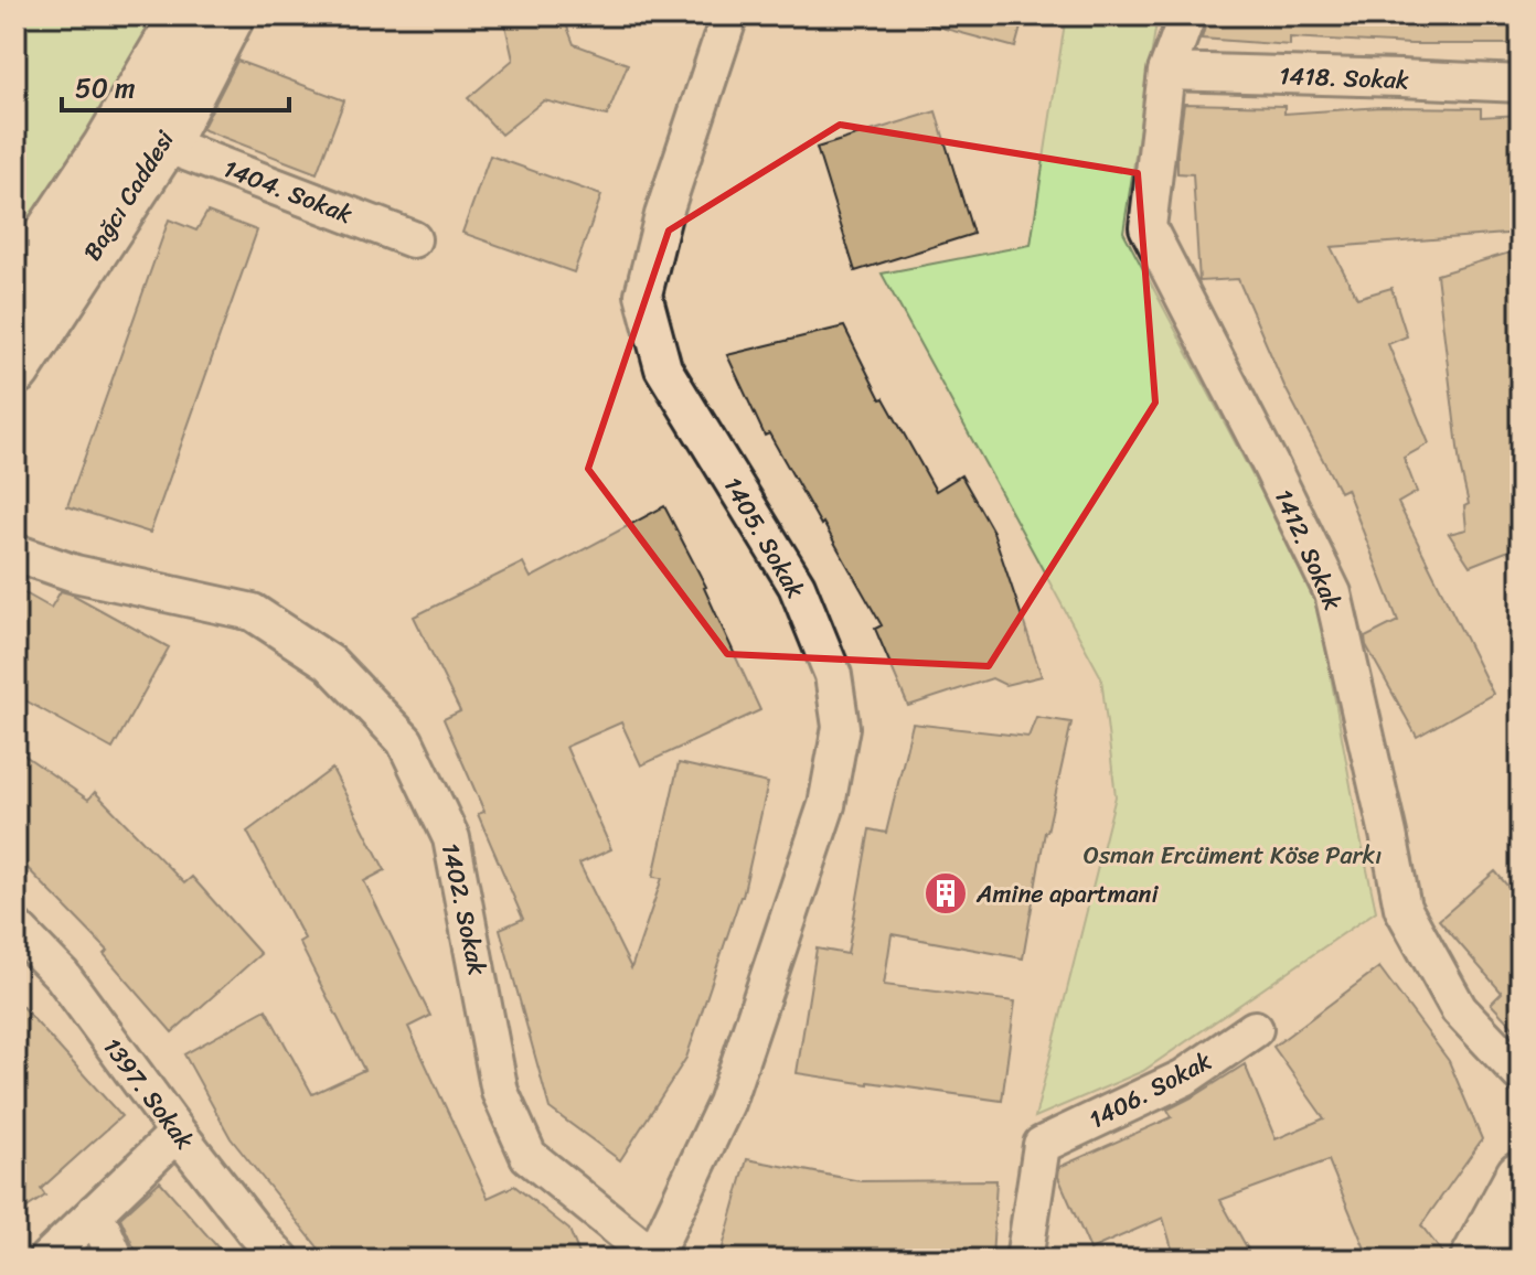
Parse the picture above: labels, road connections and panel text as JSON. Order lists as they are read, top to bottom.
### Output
{
  "streets": {
    "main road": ["Bağcı Caddesi"],
    "street": [
      "1418. Sokak",
      "1404. Sokak",
      "1405. Sokak",
      "1412. Sokak",
      "1402. Sokak",
      "1406. Sokak",
      "1397. Sokak"
    ]
  },
  "crossings": [
    ["1418. Sokak", "1412. Sokak"],
    ["1404. Sokak", "Bağcı Caddesi"],
    ["1405. Sokak", "1402. Sokak"]
  ],
  "parks": ["Osman Ercüment Köse Parkı"],
  "places": {
    "building": ["Amine apartmani"]
  },
  "scale_bar": "50 m"
}
